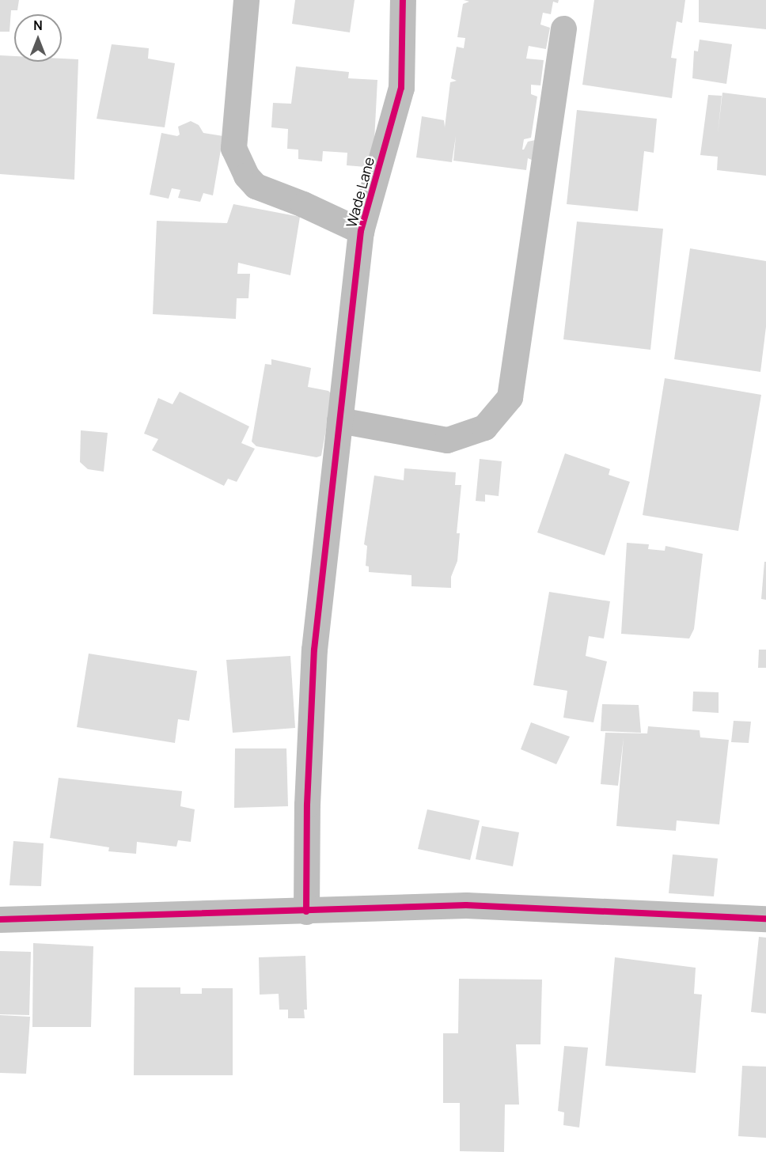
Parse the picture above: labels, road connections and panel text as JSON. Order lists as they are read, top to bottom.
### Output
{
  "streets": {
    "street": ["Wade Lane"]
  },
  "north": "top"
}
